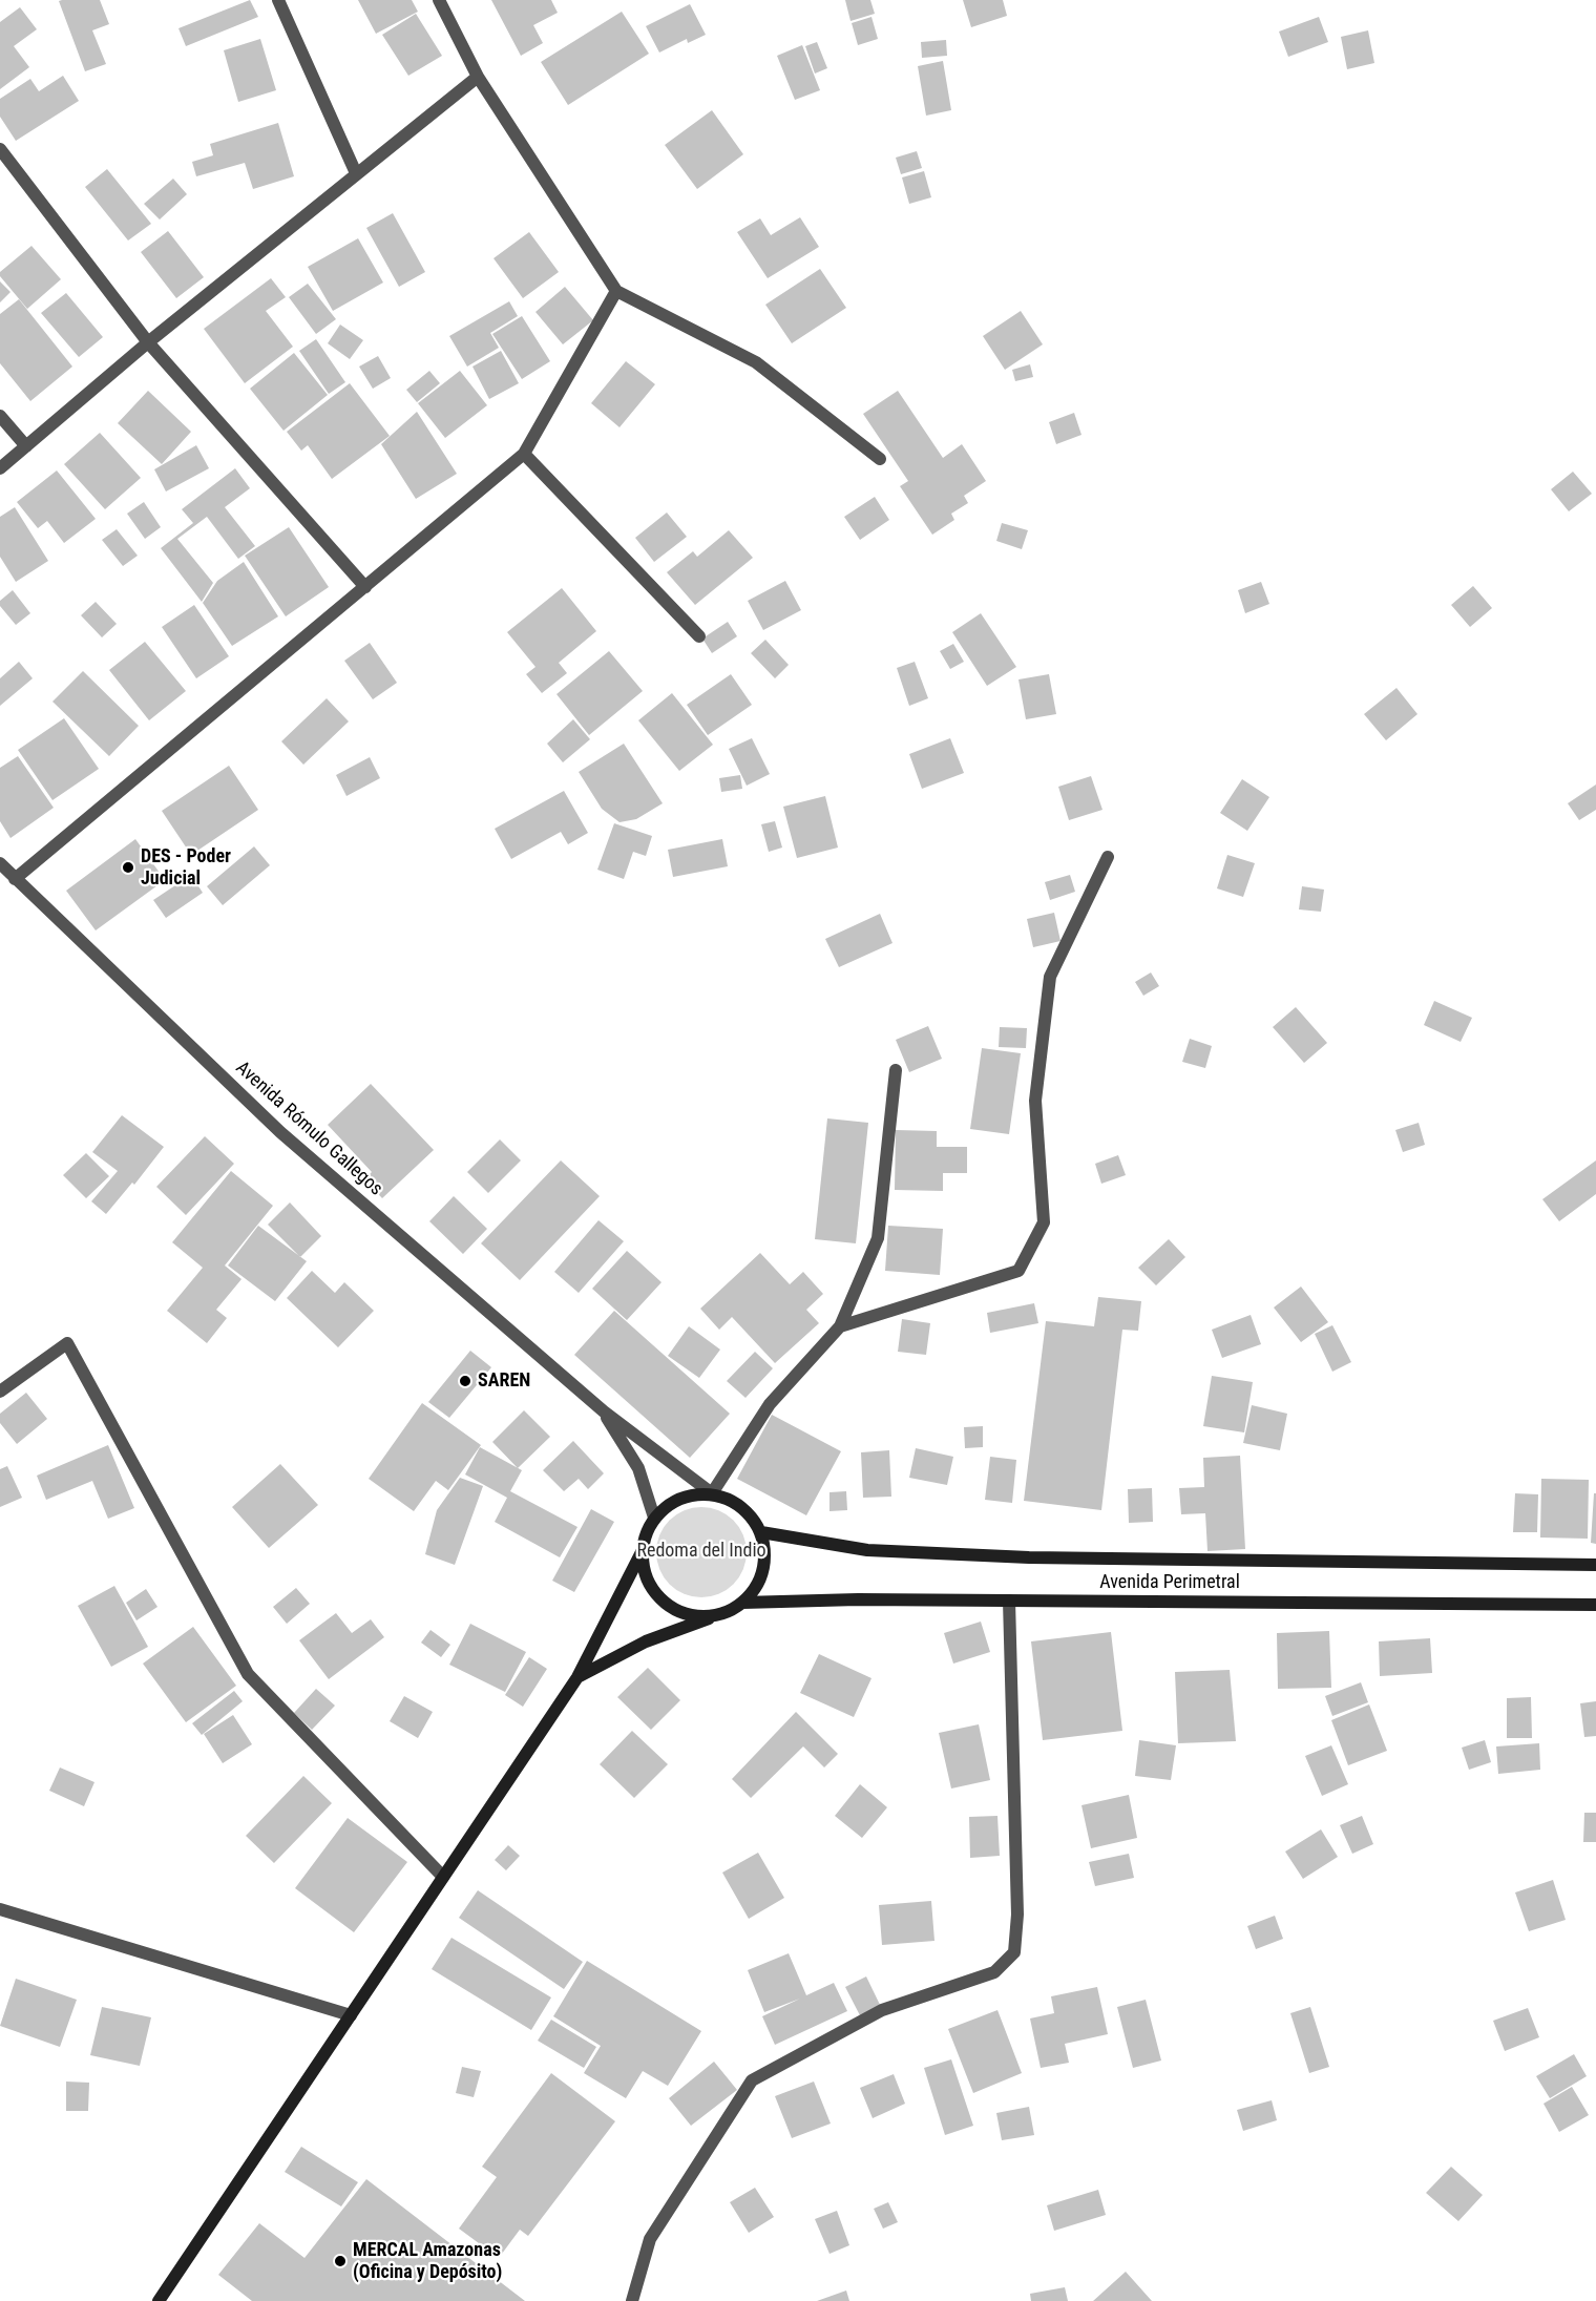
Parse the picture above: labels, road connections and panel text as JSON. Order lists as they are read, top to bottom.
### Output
{
  "streets": {
    "main road": ["Avenida Perimetral"],
    "street": ["Avenida Rómulo Gallegos"]
  },
  "crossings": [
    ["Avenida Rómulo Gallegos", "Avenida Perimetral"]
  ],
  "parks": ["Redoma del Indio"],
  "places": ["DES - Poder Judicial", "SAREN", "MERCAL Amazonas (Oficina y Depósito)"]
}
